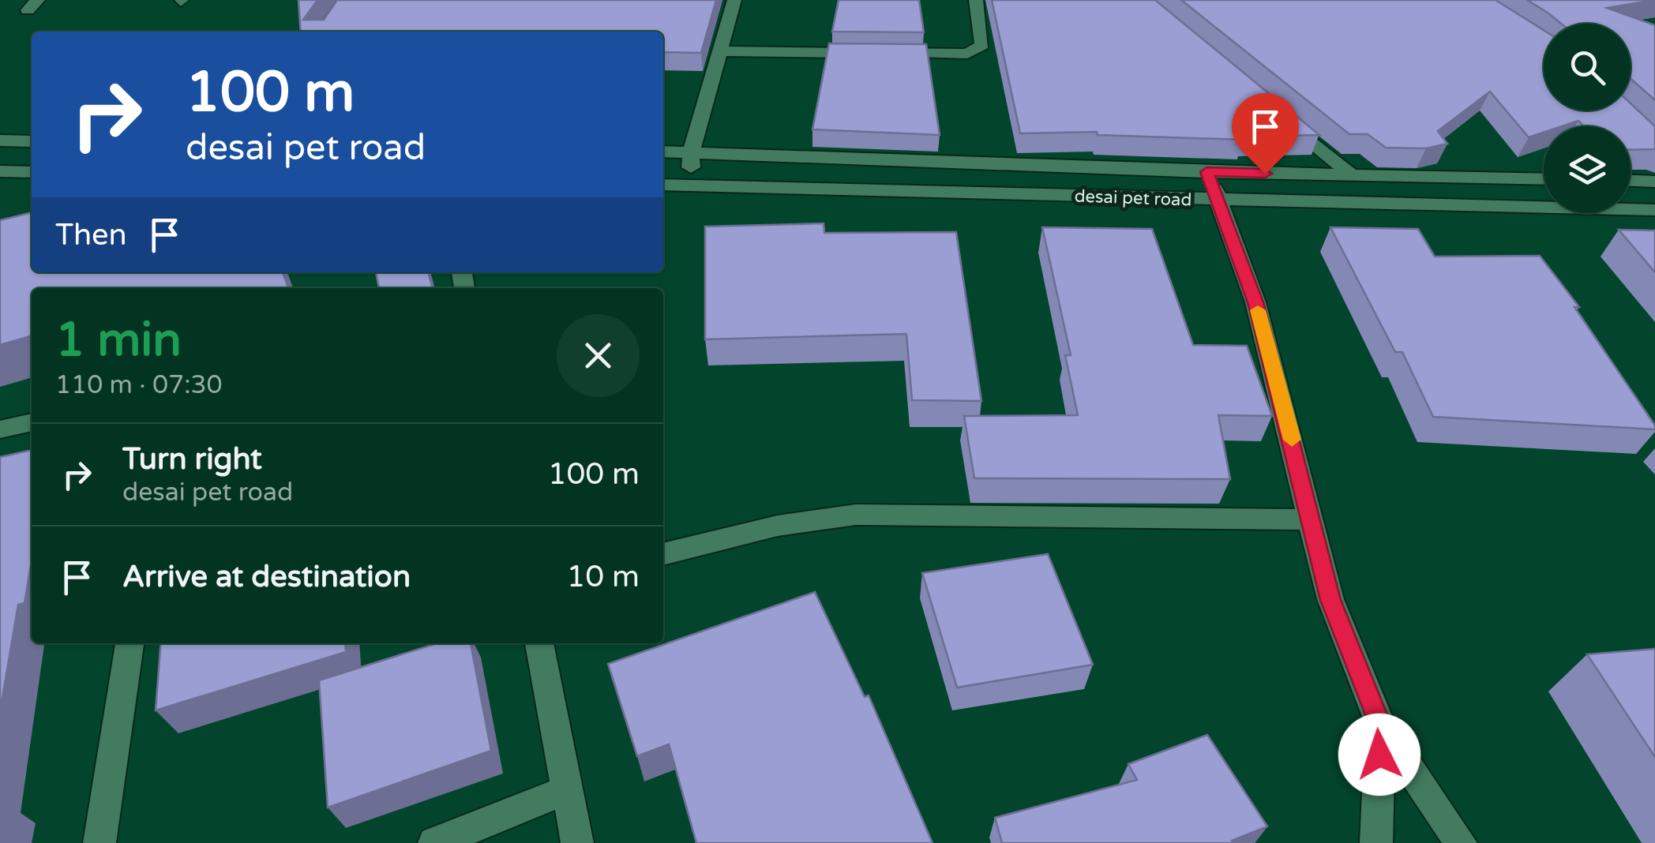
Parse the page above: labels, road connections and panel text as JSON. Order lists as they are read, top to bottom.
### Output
{
  "streets": {
    "street": ["desai pet road"]
  },
  "page": {
    "turn": ["100 m", "desai pet road"],
    "then": "Then",
    "heading": ["1 min", "110 m · 07:30"],
    "list": [
      {
        "name": "Turn right",
        "note": "desai pet road",
        "value": "100 m"
      },
      {
        "name": "Arrive at destination",
        "value": "10 m"
      }
    ]
  }
}
